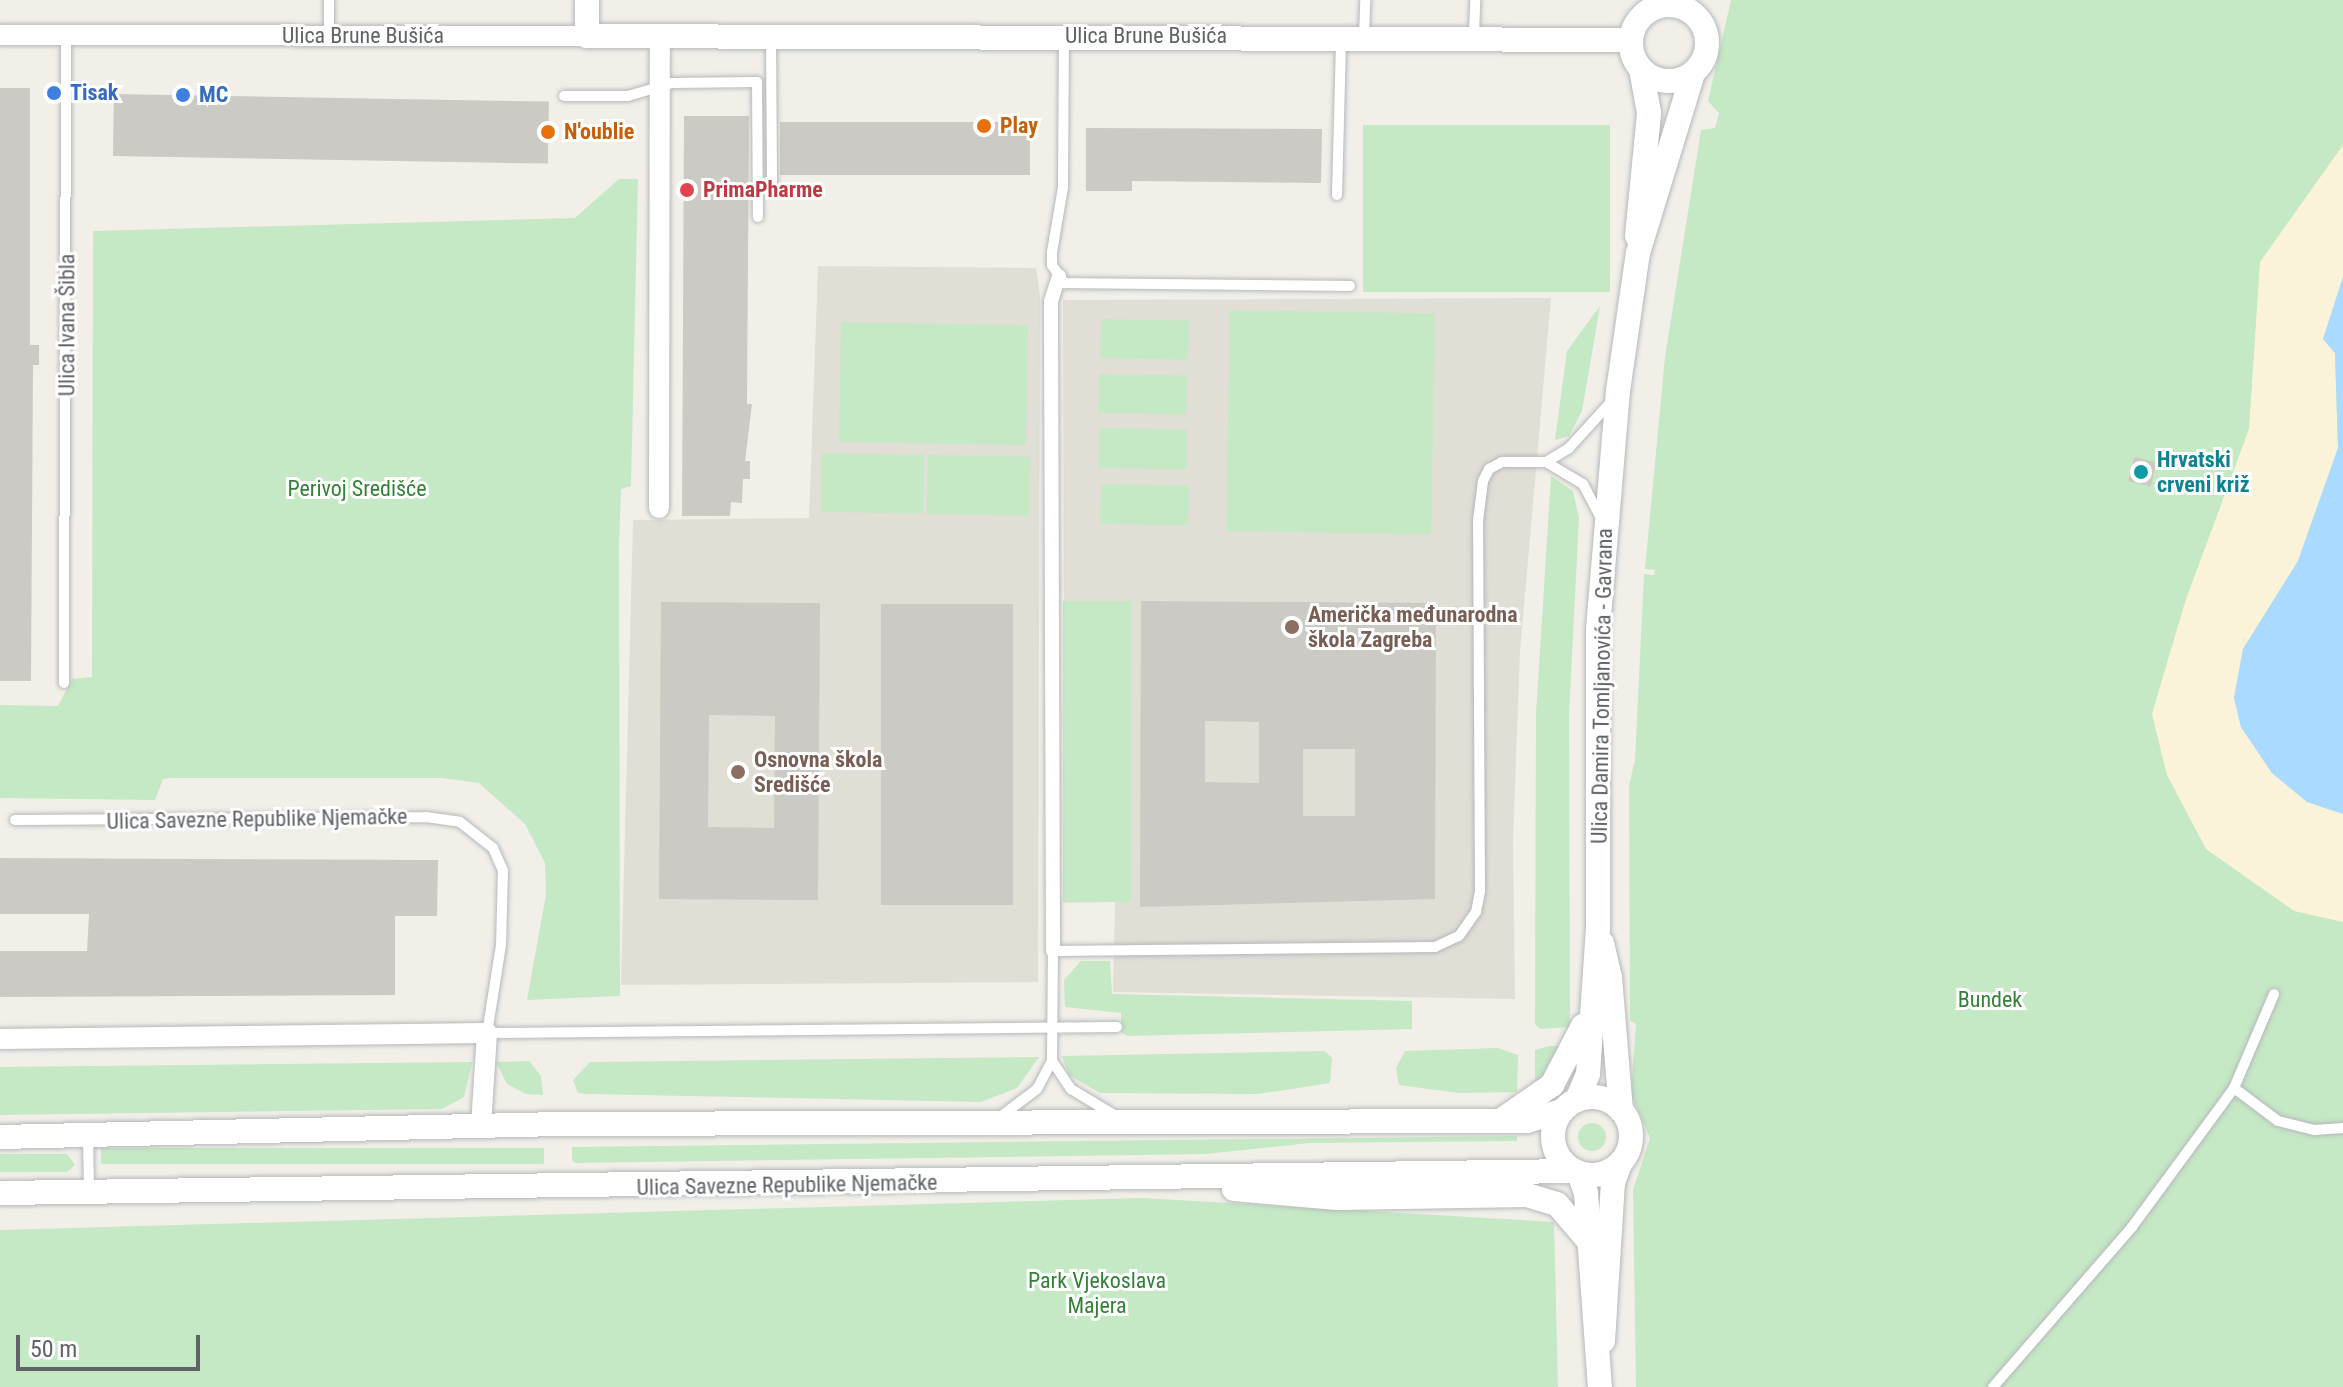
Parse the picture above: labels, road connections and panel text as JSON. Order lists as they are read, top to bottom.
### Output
{
  "streets": {
    "street": ["Ulica Brune Bušića", "Ulica Damira Tomljanovića - Gavrana", "Ulica Savezne Republike Njemačke"],
    "lane": ["Ulica Ivana Šibla"]
  },
  "crossings": [
    ["Ulica Brune Bušića", "Ulica Ivana Šibla"],
    ["Ulica Brune Bušića", "Ulica Damira Tomljanovića - Gavrana"],
    ["Ulica Damira Tomljanovića - Gavrana", "Ulica Savezne Republike Njemačke"]
  ],
  "parks": ["Perivoj Središće", "Bundek", "Park Vjekoslava Majera"],
  "places": [
    "Tisak",
    "MC",
    "Play",
    "N'oublie",
    "PrimaPharme",
    "Hrvatski crveni križ",
    "Američka međunarodna škola Zagreba",
    "Osnovna škola Središće"
  ],
  "scale_bar": "50 m"
}
